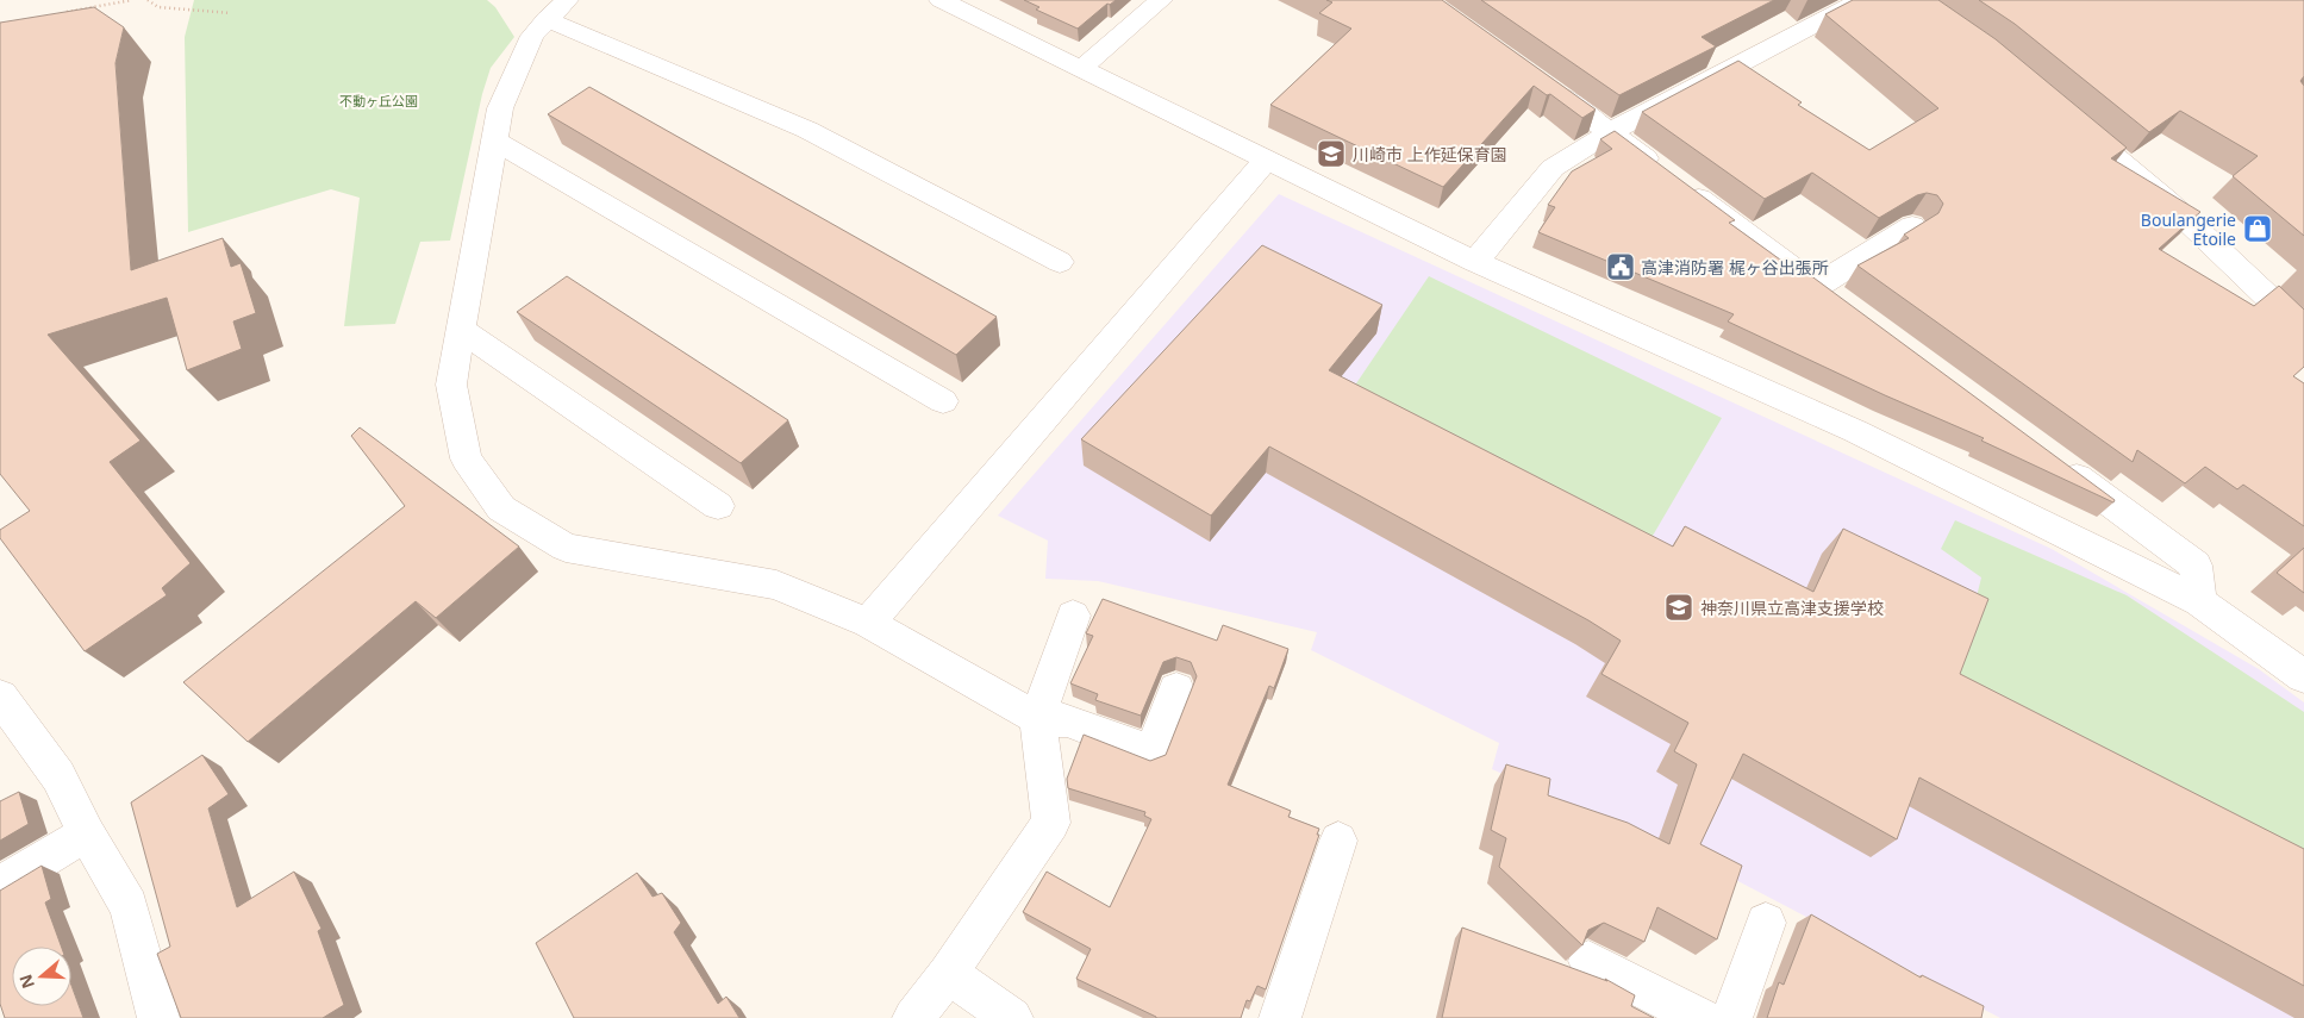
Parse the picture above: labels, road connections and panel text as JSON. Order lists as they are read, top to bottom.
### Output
{
  "parks": ["不動ヶ丘公園"],
  "places": {
    "school or university": ["川崎市 上作延保育園", "神奈川県立高津支援学校"],
    "shop": ["Boulangerie Etoile"],
    "public building": ["高津消防署 梶ヶ谷出張所"]
  },
  "north": "left"
}
